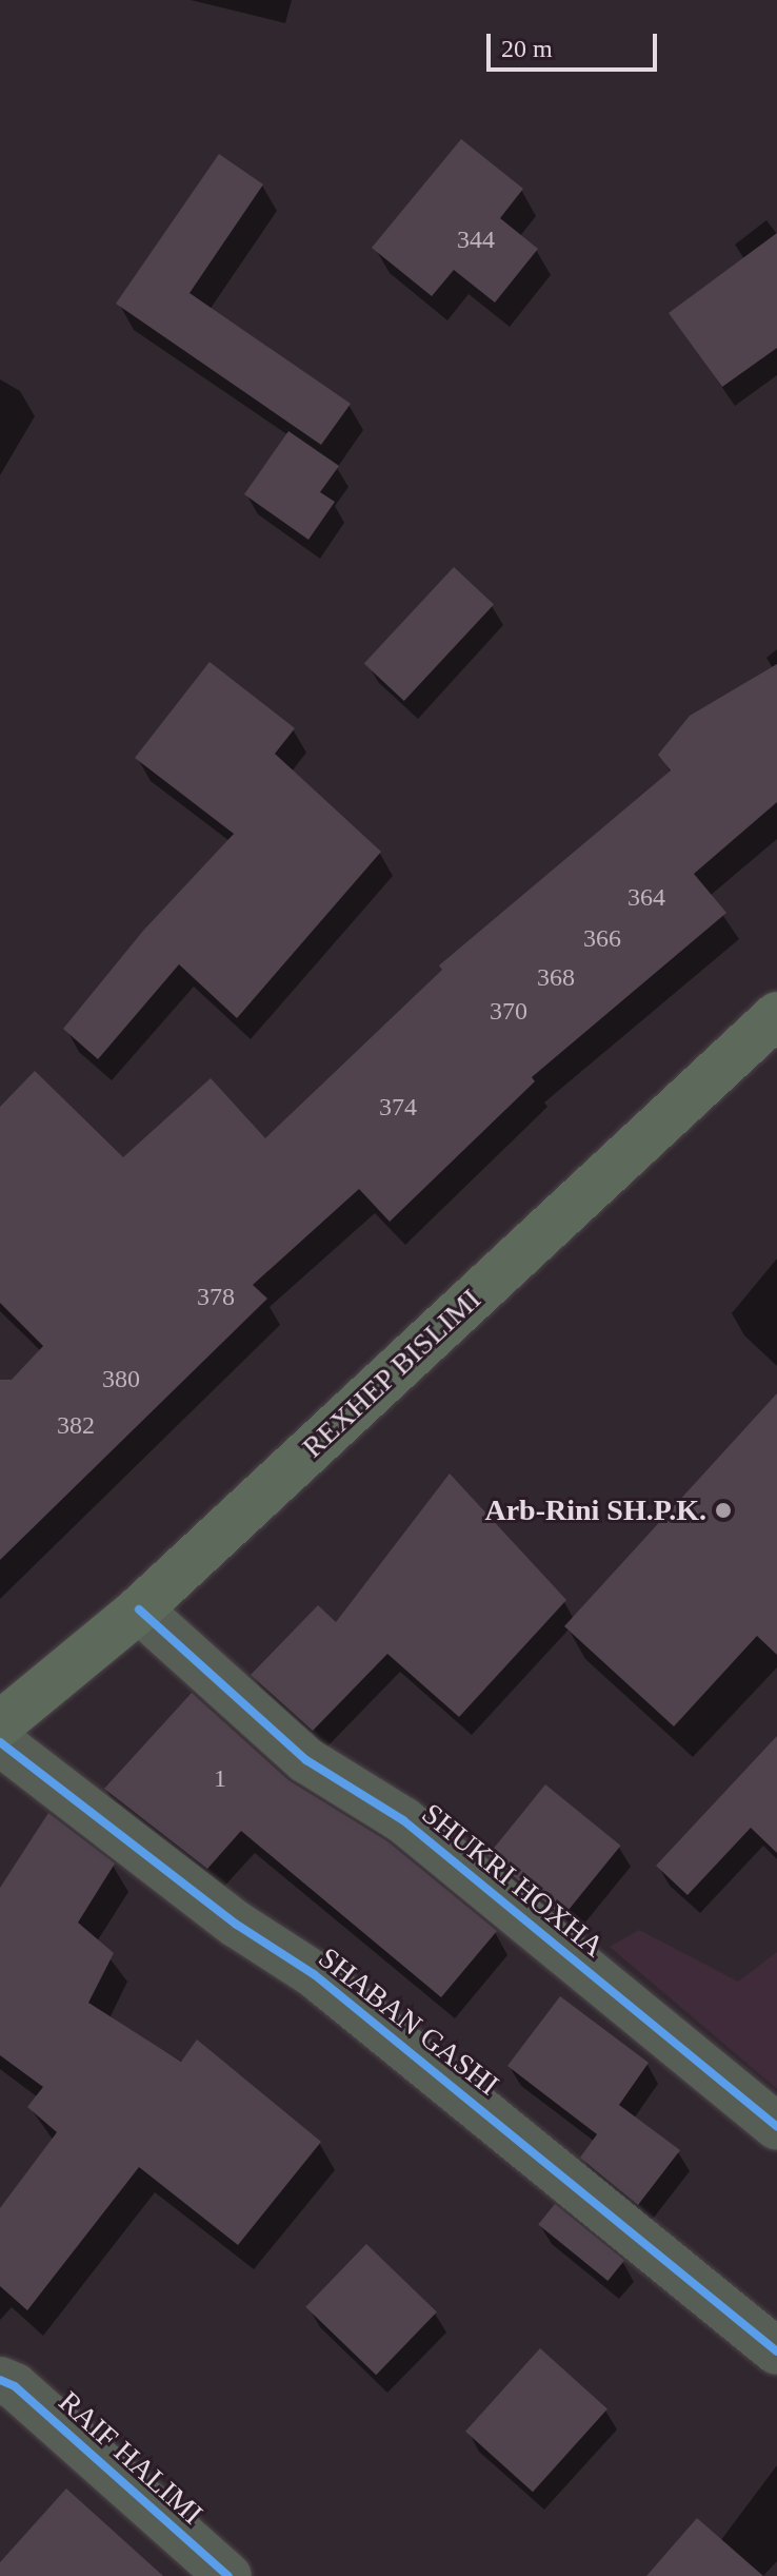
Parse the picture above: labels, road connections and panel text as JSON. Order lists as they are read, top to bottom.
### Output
{
  "streets": {
    "main road": ["REXHEP BISLIMI"],
    "street": ["SHUKRI HOXHA", "SHABAN GASHI", "RAIF HALIMI"]
  },
  "crossings": [
    ["REXHEP BISLIMI", "SHUKRI HOXHA"]
  ],
  "places": ["Arb-Rini SH.P.K."],
  "house_numbers": [
    "344",
    "364",
    "366",
    "368",
    "370",
    "374",
    "378",
    "380",
    "382",
    "1"
  ],
  "scale_bar": "20 m"
}
